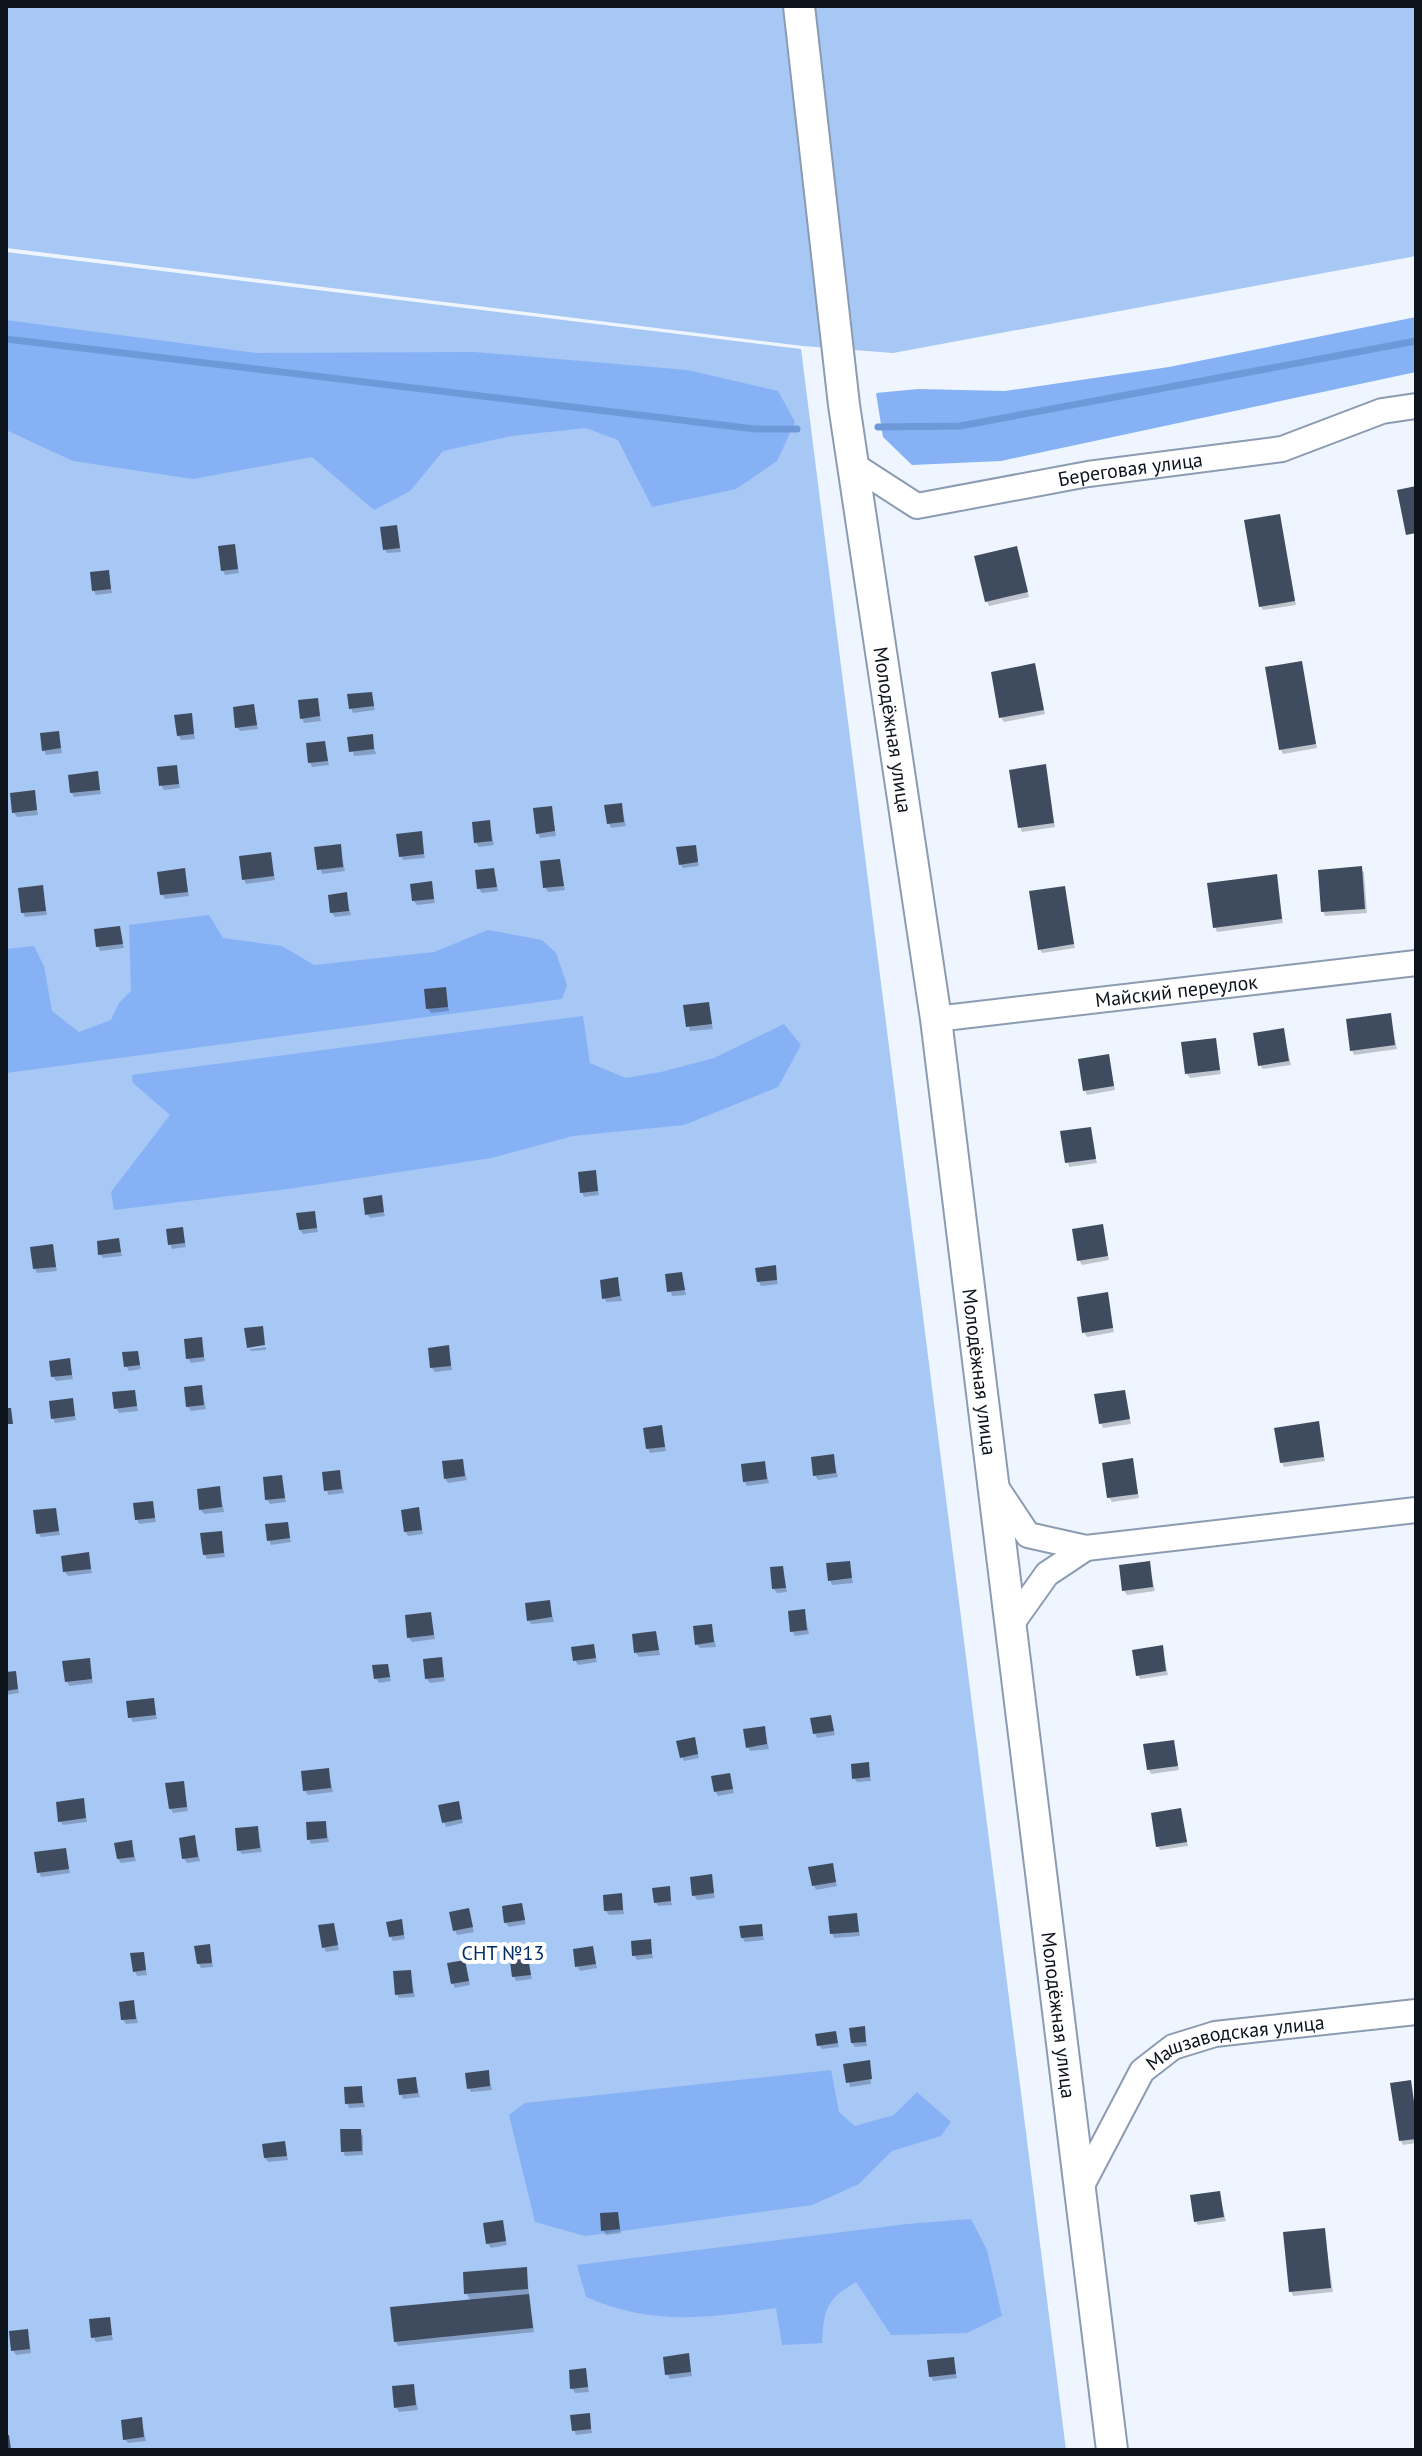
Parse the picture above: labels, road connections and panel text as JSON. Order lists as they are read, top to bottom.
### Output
{
  "streets": {
    "street": [
      "Береговая улица",
      "Молодёжная улица",
      "Майский переулок",
      "Машзаводская улица"
    ]
  },
  "crossings": [
    ["Береговая улица", "Молодёжная улица"],
    ["Молодёжная улица", "Майский переулок"],
    ["Молодёжная улица", "Машзаводская улица"]
  ],
  "parks": ["СНТ №13"]
}
